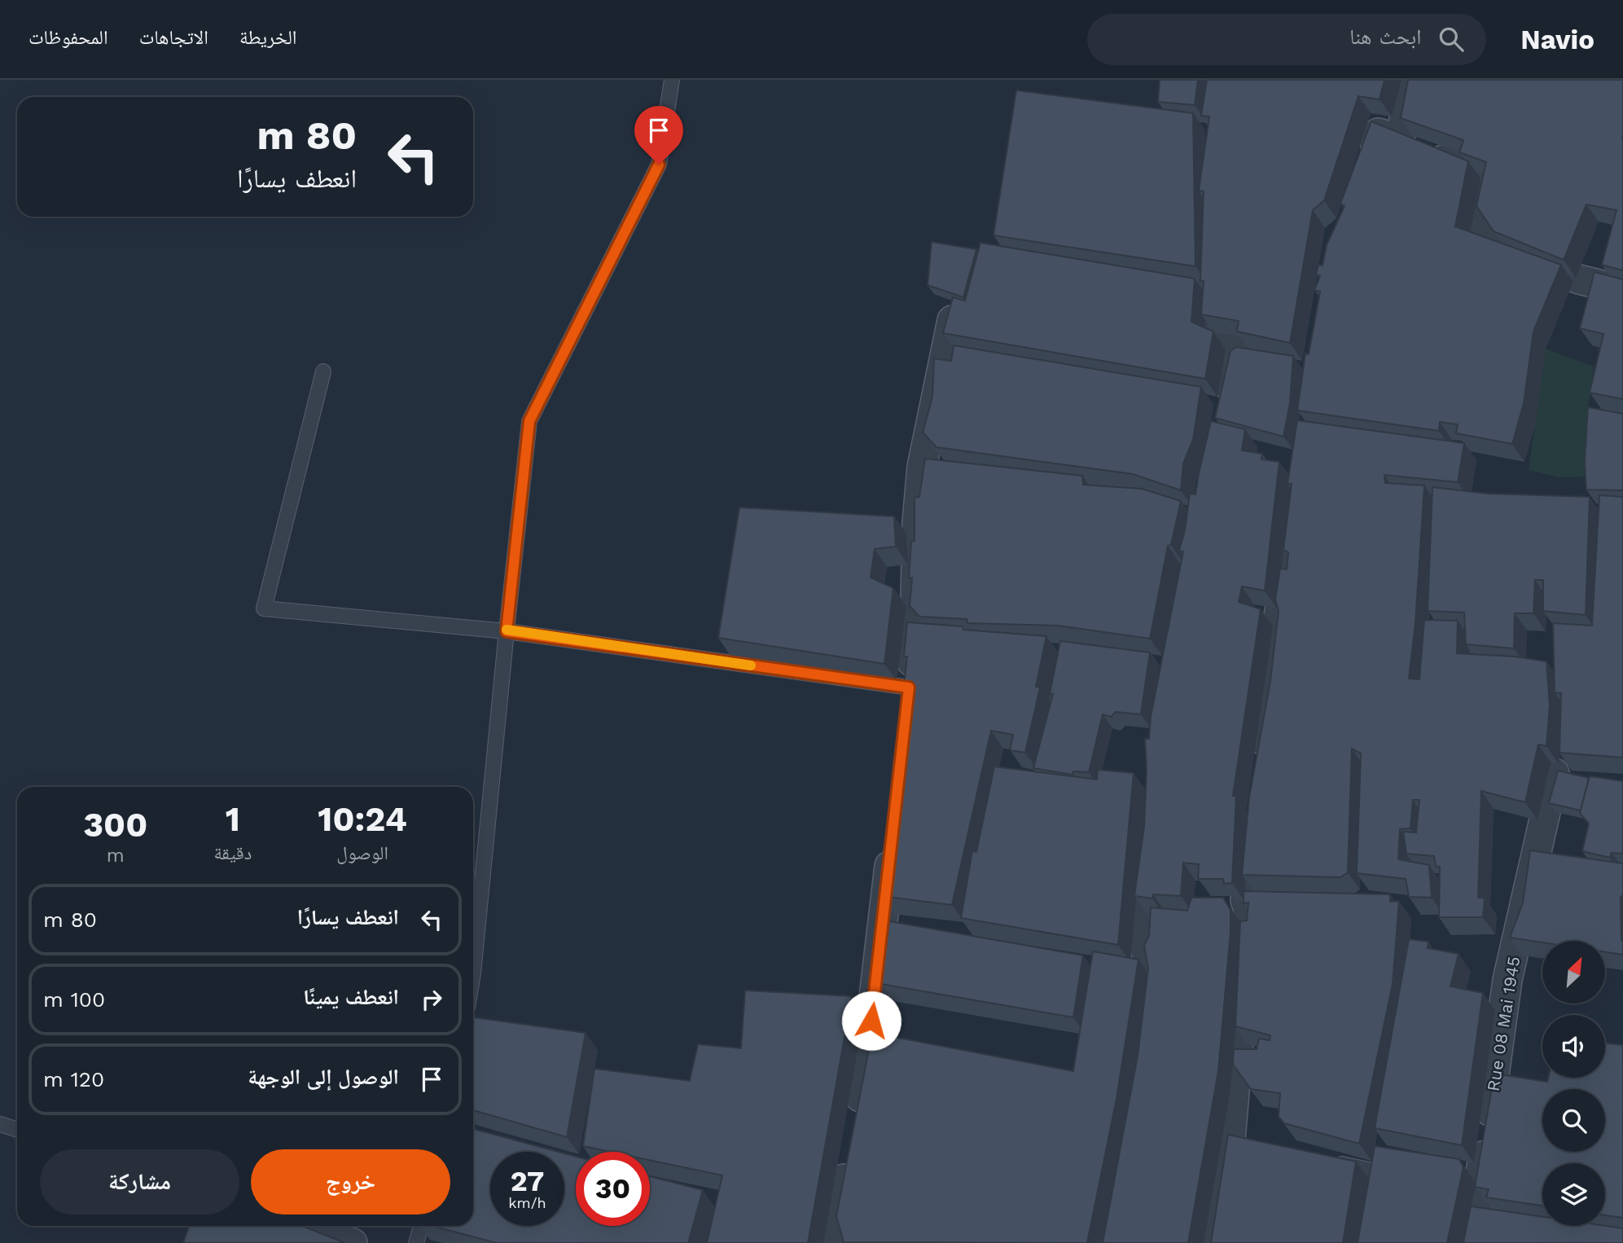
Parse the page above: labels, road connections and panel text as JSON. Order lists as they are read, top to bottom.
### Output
{
  "streets": {
    "street": ["Rue 08 Mai 1945"]
  },
  "north": "top right",
  "page": {
    "header": "Navio",
    "search": "ابحث هنا",
    "nav": ["الخريطة", "الاتجاهات", "المحفوظات"],
    "turn": ["80 m", "انعطف يسارًا"],
    "eta": [
      "10:24",
      "الوصول",
      "1",
      "دقيقة",
      "300",
      "m"
    ],
    "list": [
      {
        "name": "انعطف يسارًا",
        "value": "80 m"
      },
      {
        "name": "انعطف يمينًا",
        "value": "100 m"
      },
      {
        "name": "الوصول إلى الوجهة",
        "value": "120 m"
      }
    ],
    "buttons": ["خروج", "مشاركة"],
    "speed": "27 km/h",
    "limit": "30"
  }
}
